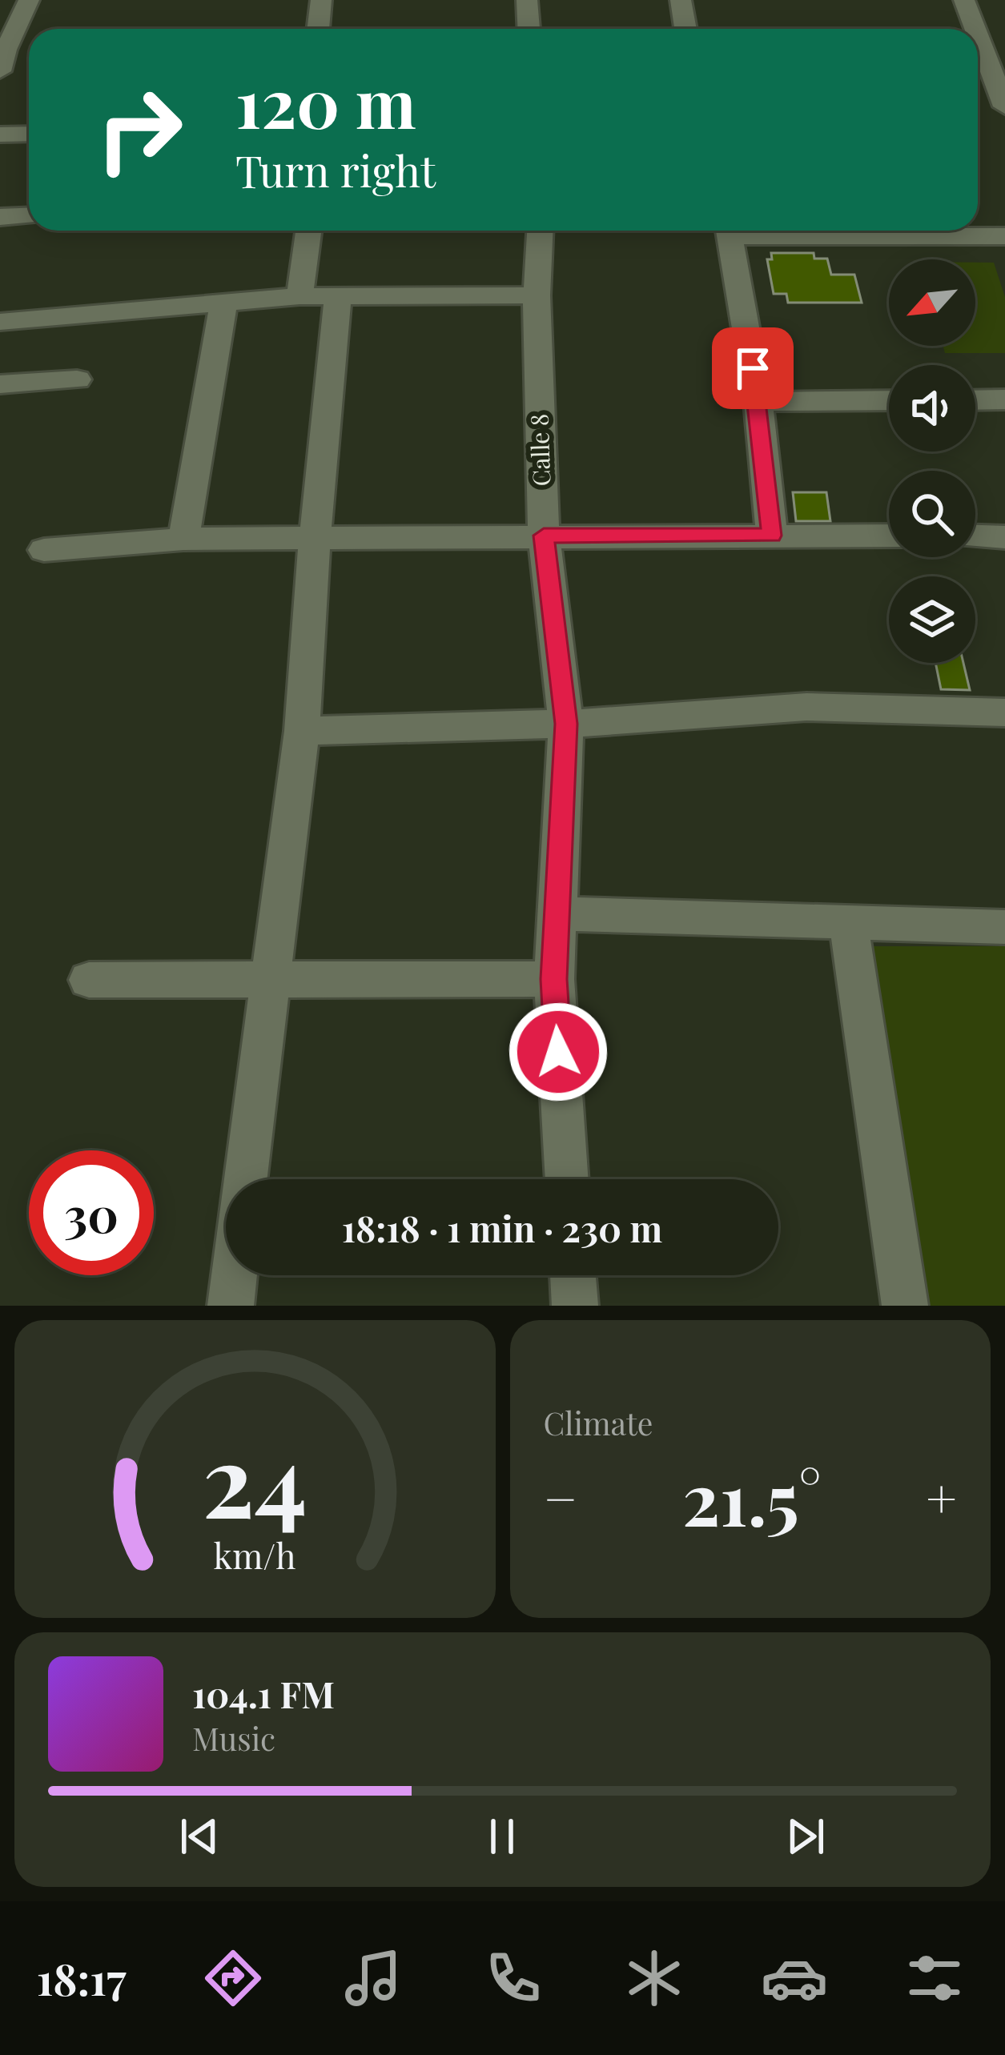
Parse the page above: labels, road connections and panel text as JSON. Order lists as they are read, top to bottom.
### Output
{
  "streets": {
    "street": ["Calle 8"]
  },
  "north": "bottom left",
  "page": {
    "turn": ["120 m", "Turn right"],
    "limit": "30",
    "trip": "18:18 · 1 min · 230 m",
    "tile": "Climate",
    "heat": ["−", "21.5°", "+"],
    "song": ["104.1 FM", "Music"],
    "tabs": "18:17",
    "gauge": ["24", "km/h"]
  }
}
